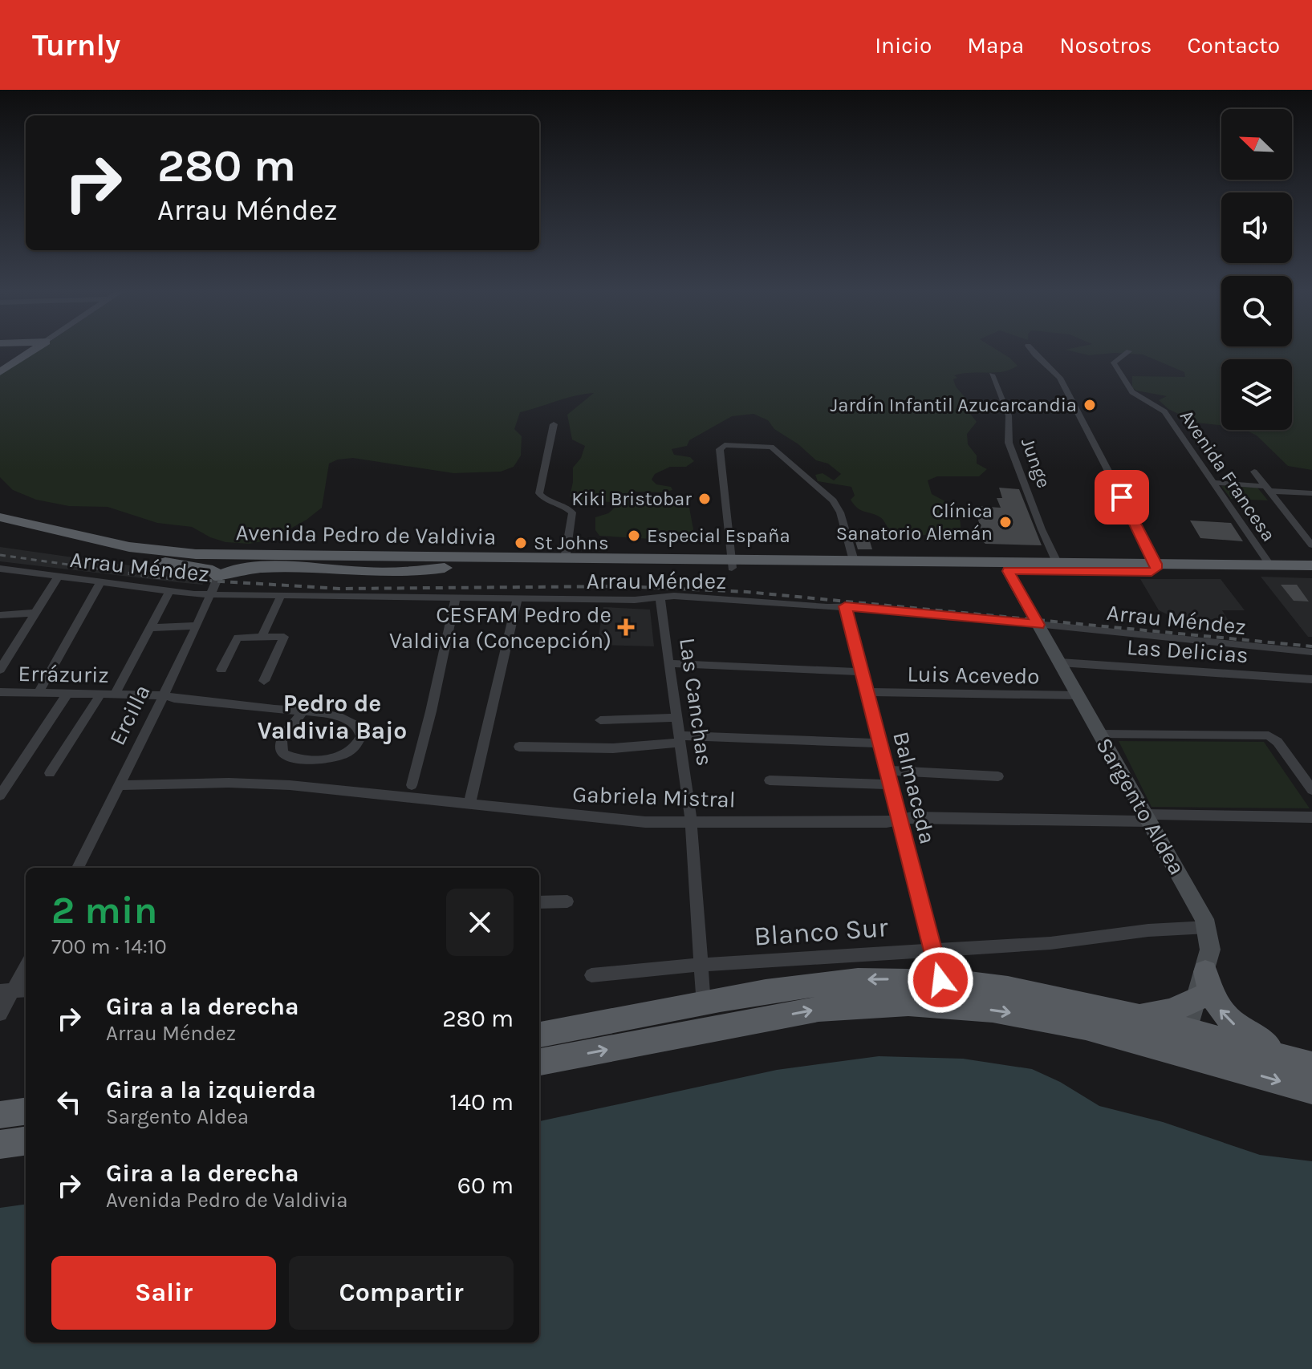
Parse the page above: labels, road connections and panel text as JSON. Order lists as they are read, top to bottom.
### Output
{
  "streets": {
    "main road": ["Avenida Pedro de Valdivia"],
    "street": [
      "Junge",
      "Avenida Francesa",
      "Arrau Méndez",
      "Las Delicias",
      "Errázuriz",
      "Luis Acevedo",
      "Las Canchas",
      "Ercilla",
      "Balmaceda",
      "Gabriela Mistral",
      "Sargento Aldea",
      "Blanco Sur"
    ]
  },
  "crossings": [
    ["Junge", "Avenida Pedro de Valdivia"],
    ["Avenida Francesa", "Avenida Pedro de Valdivia"],
    ["Avenida Pedro de Valdivia", "Sargento Aldea"],
    ["Arrau Méndez", "Las Canchas"],
    ["Arrau Méndez", "Ercilla"],
    ["Arrau Méndez", "Balmaceda"],
    ["Arrau Méndez", "Sargento Aldea"],
    ["Las Delicias", "Sargento Aldea"],
    ["Errázuriz", "Ercilla"],
    ["Luis Acevedo", "Balmaceda"],
    ["Luis Acevedo", "Sargento Aldea"],
    ["Las Canchas", "Gabriela Mistral"],
    ["Las Canchas", "Blanco Sur"],
    ["Ercilla", "Gabriela Mistral"],
    ["Balmaceda", "Gabriela Mistral"],
    ["Balmaceda", "Blanco Sur"],
    ["Gabriela Mistral", "Sargento Aldea"],
    ["Sargento Aldea", "Blanco Sur"]
  ],
  "districts": ["Pedro de Valdivia Bajo"],
  "places": {
    "other": [
      "Jardín Infantil Azucarcandia",
      "Kiki Bristobar",
      "Clínica Sanatorio Alemán",
      "Especial España",
      "St Johns"
    ],
    "health": ["CESFAM Pedro de Valdivia (Concepción)"]
  },
  "north": "top left",
  "page": {
    "header": "Turnly",
    "nav": [
      "Inicio",
      "Mapa",
      "Nosotros",
      "Contacto"
    ],
    "turn": ["280 m", "Arrau Méndez"],
    "heading": ["2 min", "700 m · 14:10"],
    "list": [
      {
        "name": "Gira a la derecha",
        "note": "Arrau Méndez",
        "value": "280 m"
      },
      {
        "name": "Gira a la izquierda",
        "note": "Sargento Aldea",
        "value": "140 m"
      },
      {
        "name": "Gira a la derecha",
        "note": "Avenida Pedro de Valdivia",
        "value": "60 m"
      }
    ],
    "buttons": ["Salir", "Compartir"]
  }
}
